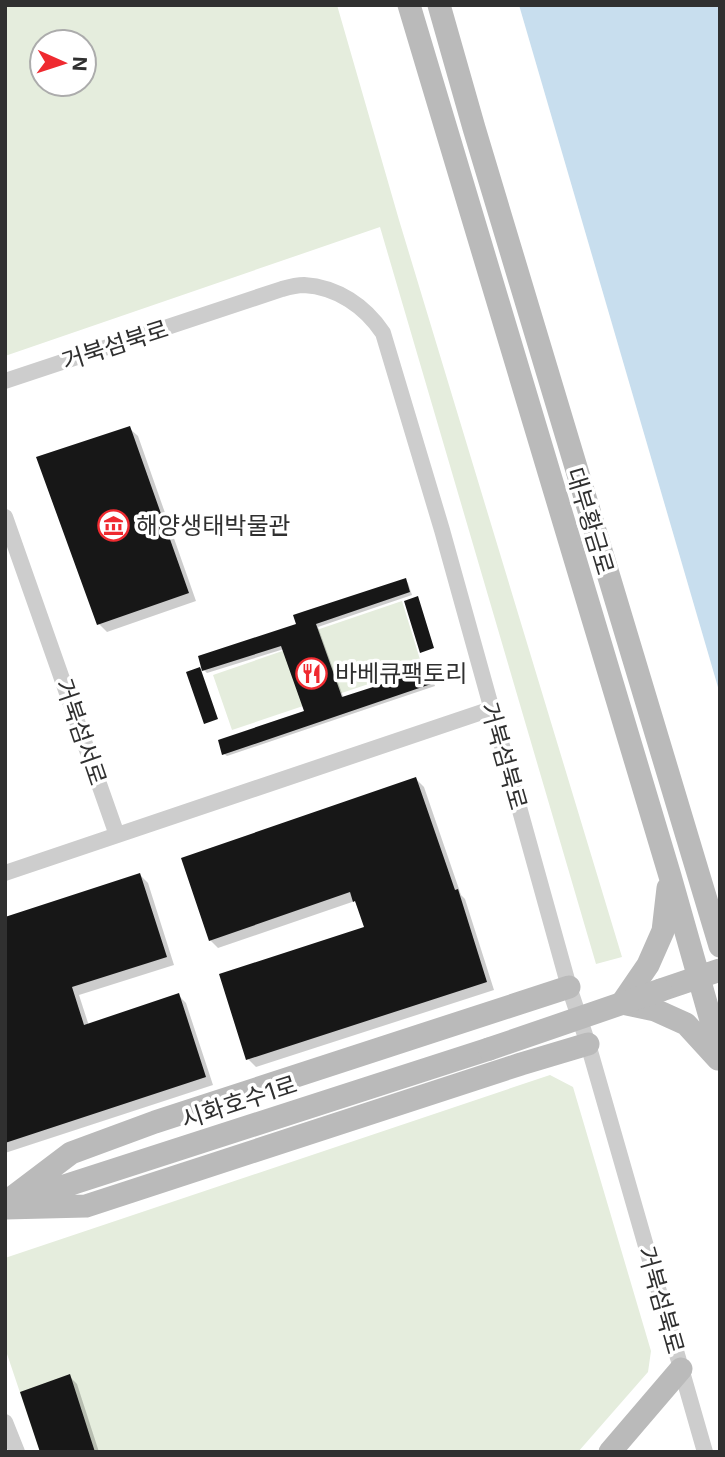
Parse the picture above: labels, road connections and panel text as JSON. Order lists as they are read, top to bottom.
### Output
{
  "streets": {
    "main road": ["대부황금로", "시화호수1로"],
    "street": ["거북섬북로", "거북섬서로"]
  },
  "crossings": [
    ["대부황금로", "시화호수1로"]
  ],
  "places": {
    "museum": ["해양생태박물관"],
    "restaurant": ["바베큐팩토리"]
  },
  "north": "right"
}
